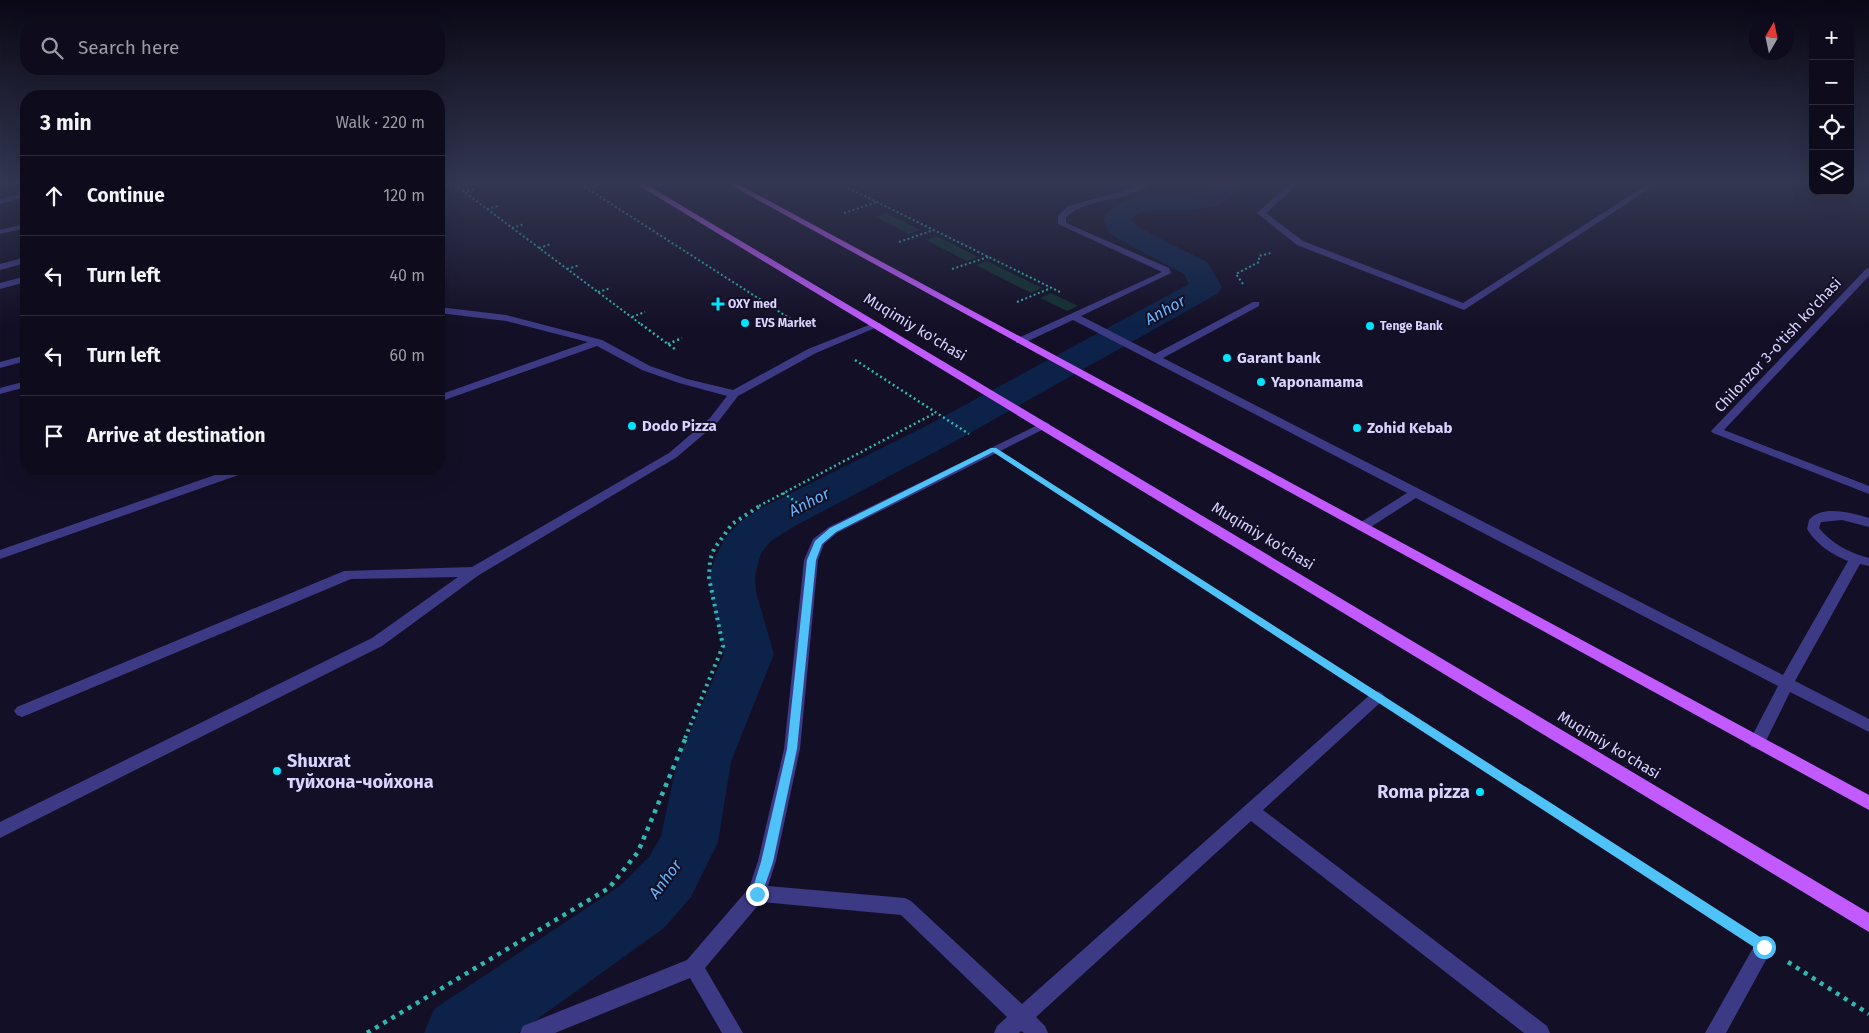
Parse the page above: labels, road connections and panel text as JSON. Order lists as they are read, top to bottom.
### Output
{
  "streets": {
    "main road": ["Muqimiy ko'chasi"],
    "street": ["Chilonzor 3-o'tish ko'chasi"]
  },
  "water": ["Anhor"],
  "places": {
    "health": ["OXY med"],
    "other": [
      "EVS Market",
      "Tenge Bank",
      "Garant bank",
      "Yaponamama",
      "Dodo Pizza",
      "Zohid Kebab",
      "Shuxrat туйхона-чойхона",
      "Roma pizza"
    ]
  },
  "north": "top",
  "page": {
    "map_buttons": ["+", "−"],
    "search": "Search here",
    "heading": ["3 min", "Walk · 220 m"],
    "list": [
      ["Continue", "120 m"],
      ["Turn left", "40 m"],
      ["Turn left", "60 m"],
      "Arrive at destination"
    ]
  }
}
